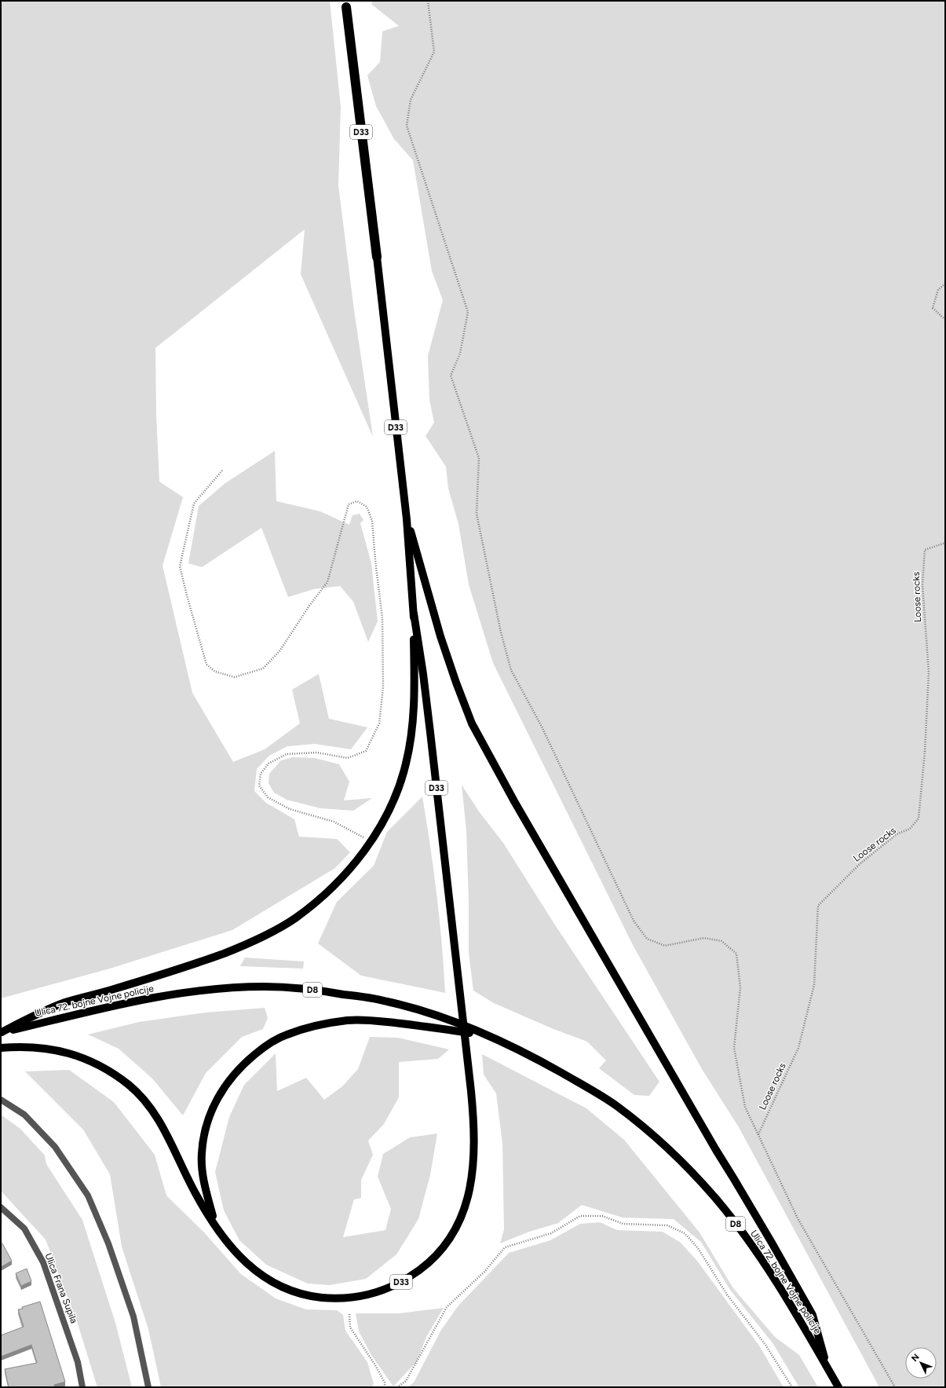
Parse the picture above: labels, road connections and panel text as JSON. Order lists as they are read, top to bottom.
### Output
{
  "streets": {
    "highway": ["D33"],
    "main road": ["D8", "Ulica 72. bojne Vojne policije"],
    "street": ["Ulica Frana Supila"],
    "path": ["Loose rocks"]
  },
  "north": "top left"
}
